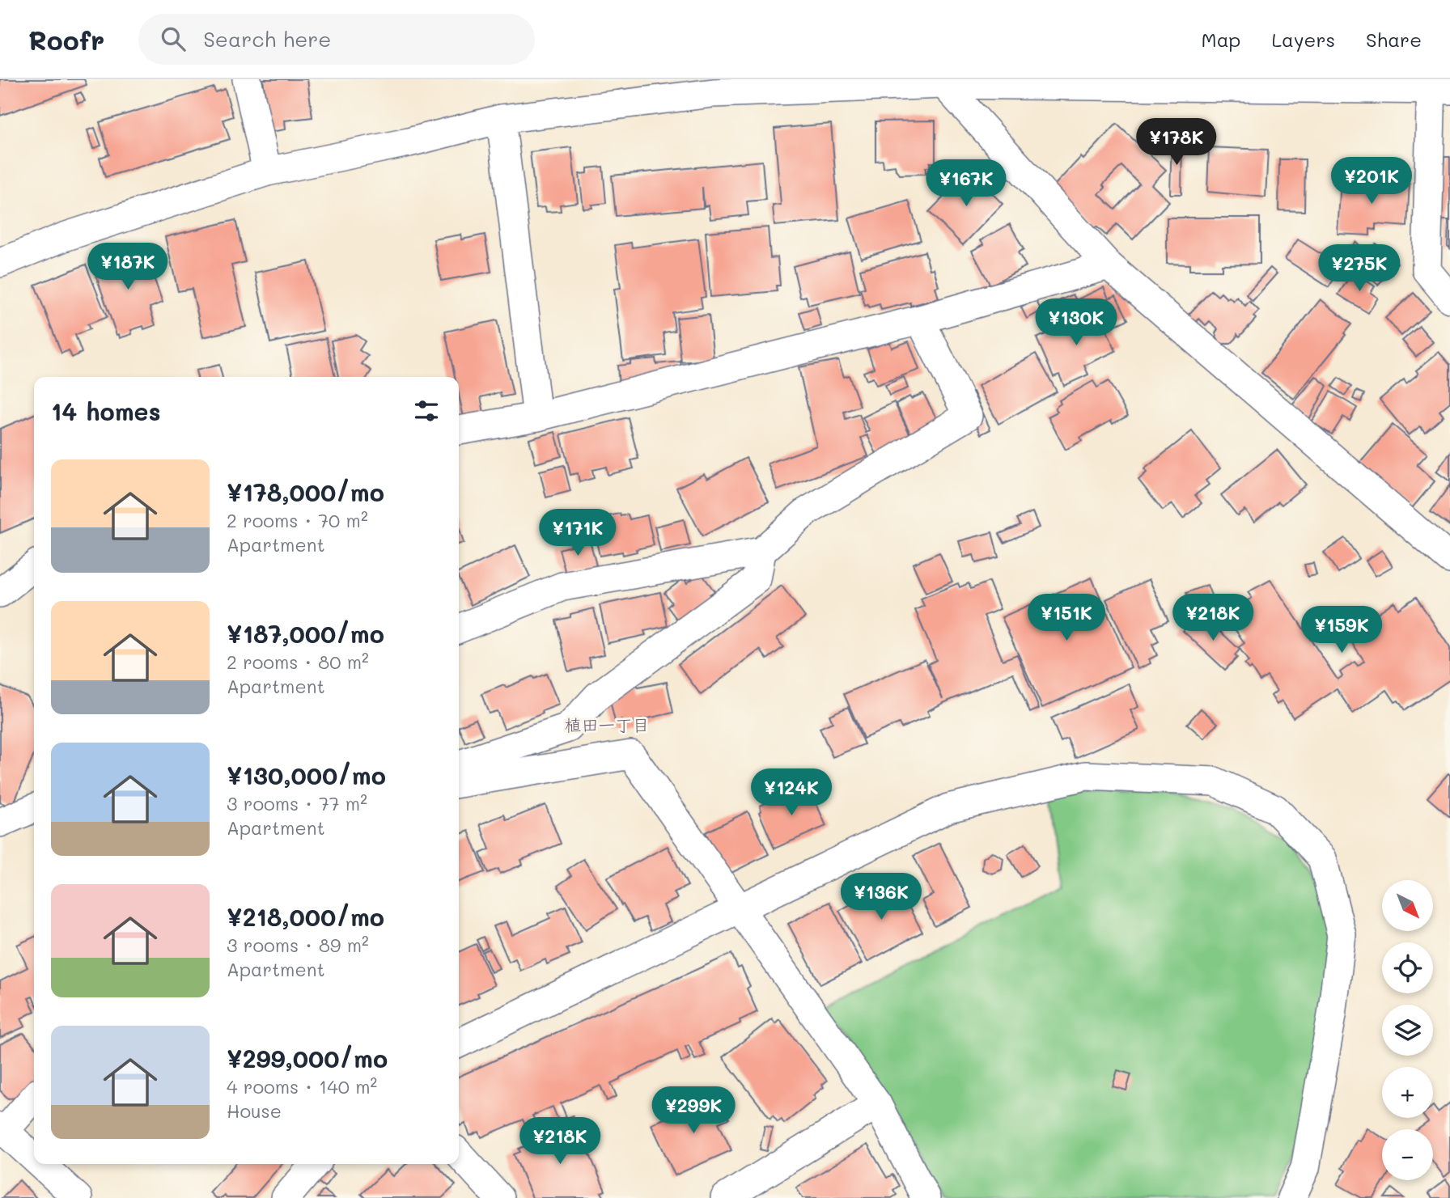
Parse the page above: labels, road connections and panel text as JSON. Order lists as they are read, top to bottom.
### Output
{
  "districts": ["植田一丁目"],
  "north": "bottom right",
  "page": {
    "header": "Roofr",
    "search": "Search here",
    "nav": ["Map", "Layers", "Share"],
    "price": [
      "¥178K",
      "¥201K",
      "¥167K",
      "¥187K",
      "¥275K",
      "¥130K",
      "¥171K",
      "¥151K",
      "¥218K",
      "¥159K",
      "¥124K",
      "¥136K",
      "¥299K",
      "¥218K"
    ],
    "heading": "14 homes",
    "list": [
      {
        "name": "¥178,000/mo",
        "note": "2 rooms · 70 m² · Apartment"
      },
      {
        "name": "¥187,000/mo",
        "note": "2 rooms · 80 m² · Apartment"
      },
      {
        "name": "¥130,000/mo",
        "note": "3 rooms · 77 m² · Apartment"
      },
      {
        "name": "¥218,000/mo",
        "note": "3 rooms · 89 m² · Apartment"
      },
      {
        "name": "¥299,000/mo",
        "note": "4 rooms · 140 m² · House"
      }
    ],
    "map_buttons": ["+", "−"]
  }
}
